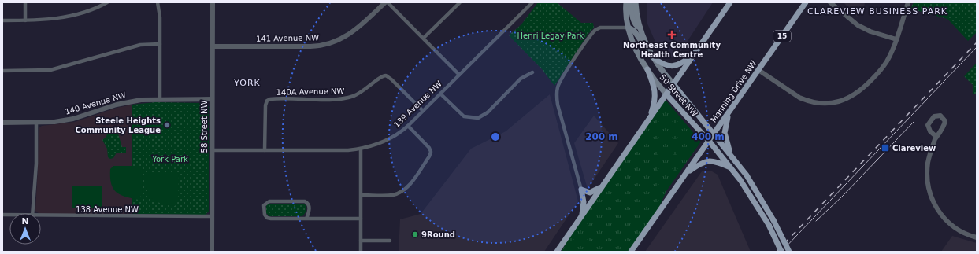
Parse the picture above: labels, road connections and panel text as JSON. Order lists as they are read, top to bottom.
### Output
{
  "streets": {
    "main road": ["15", "Manning Drive NW", "50 Street NW"],
    "street": [
      "141 Avenue NW",
      "140A Avenue NW",
      "140 Avenue NW",
      "139 Avenue NW",
      "58 Street NW",
      "138 Avenue NW"
    ]
  },
  "crossings": [
    ["141 Avenue NW", "58 Street NW"],
    ["140A Avenue NW", "139 Avenue NW"],
    ["Manning Drive NW", "50 Street NW"],
    ["140 Avenue NW", "58 Street NW"],
    ["139 Avenue NW", "58 Street NW"],
    ["58 Street NW", "138 Avenue NW"]
  ],
  "districts": ["CLAREVIEW BUSINESS PARK", "YORK"],
  "parks": ["Henri Legay Park", "York Park"],
  "places": {
    "health": ["Northeast Community Health Centre"],
    "other": ["Steele Heights Community League", "9Round"],
    "transit": ["Clareview"]
  },
  "north": "top",
  "rings": ["200 m", "400 m"]
}
